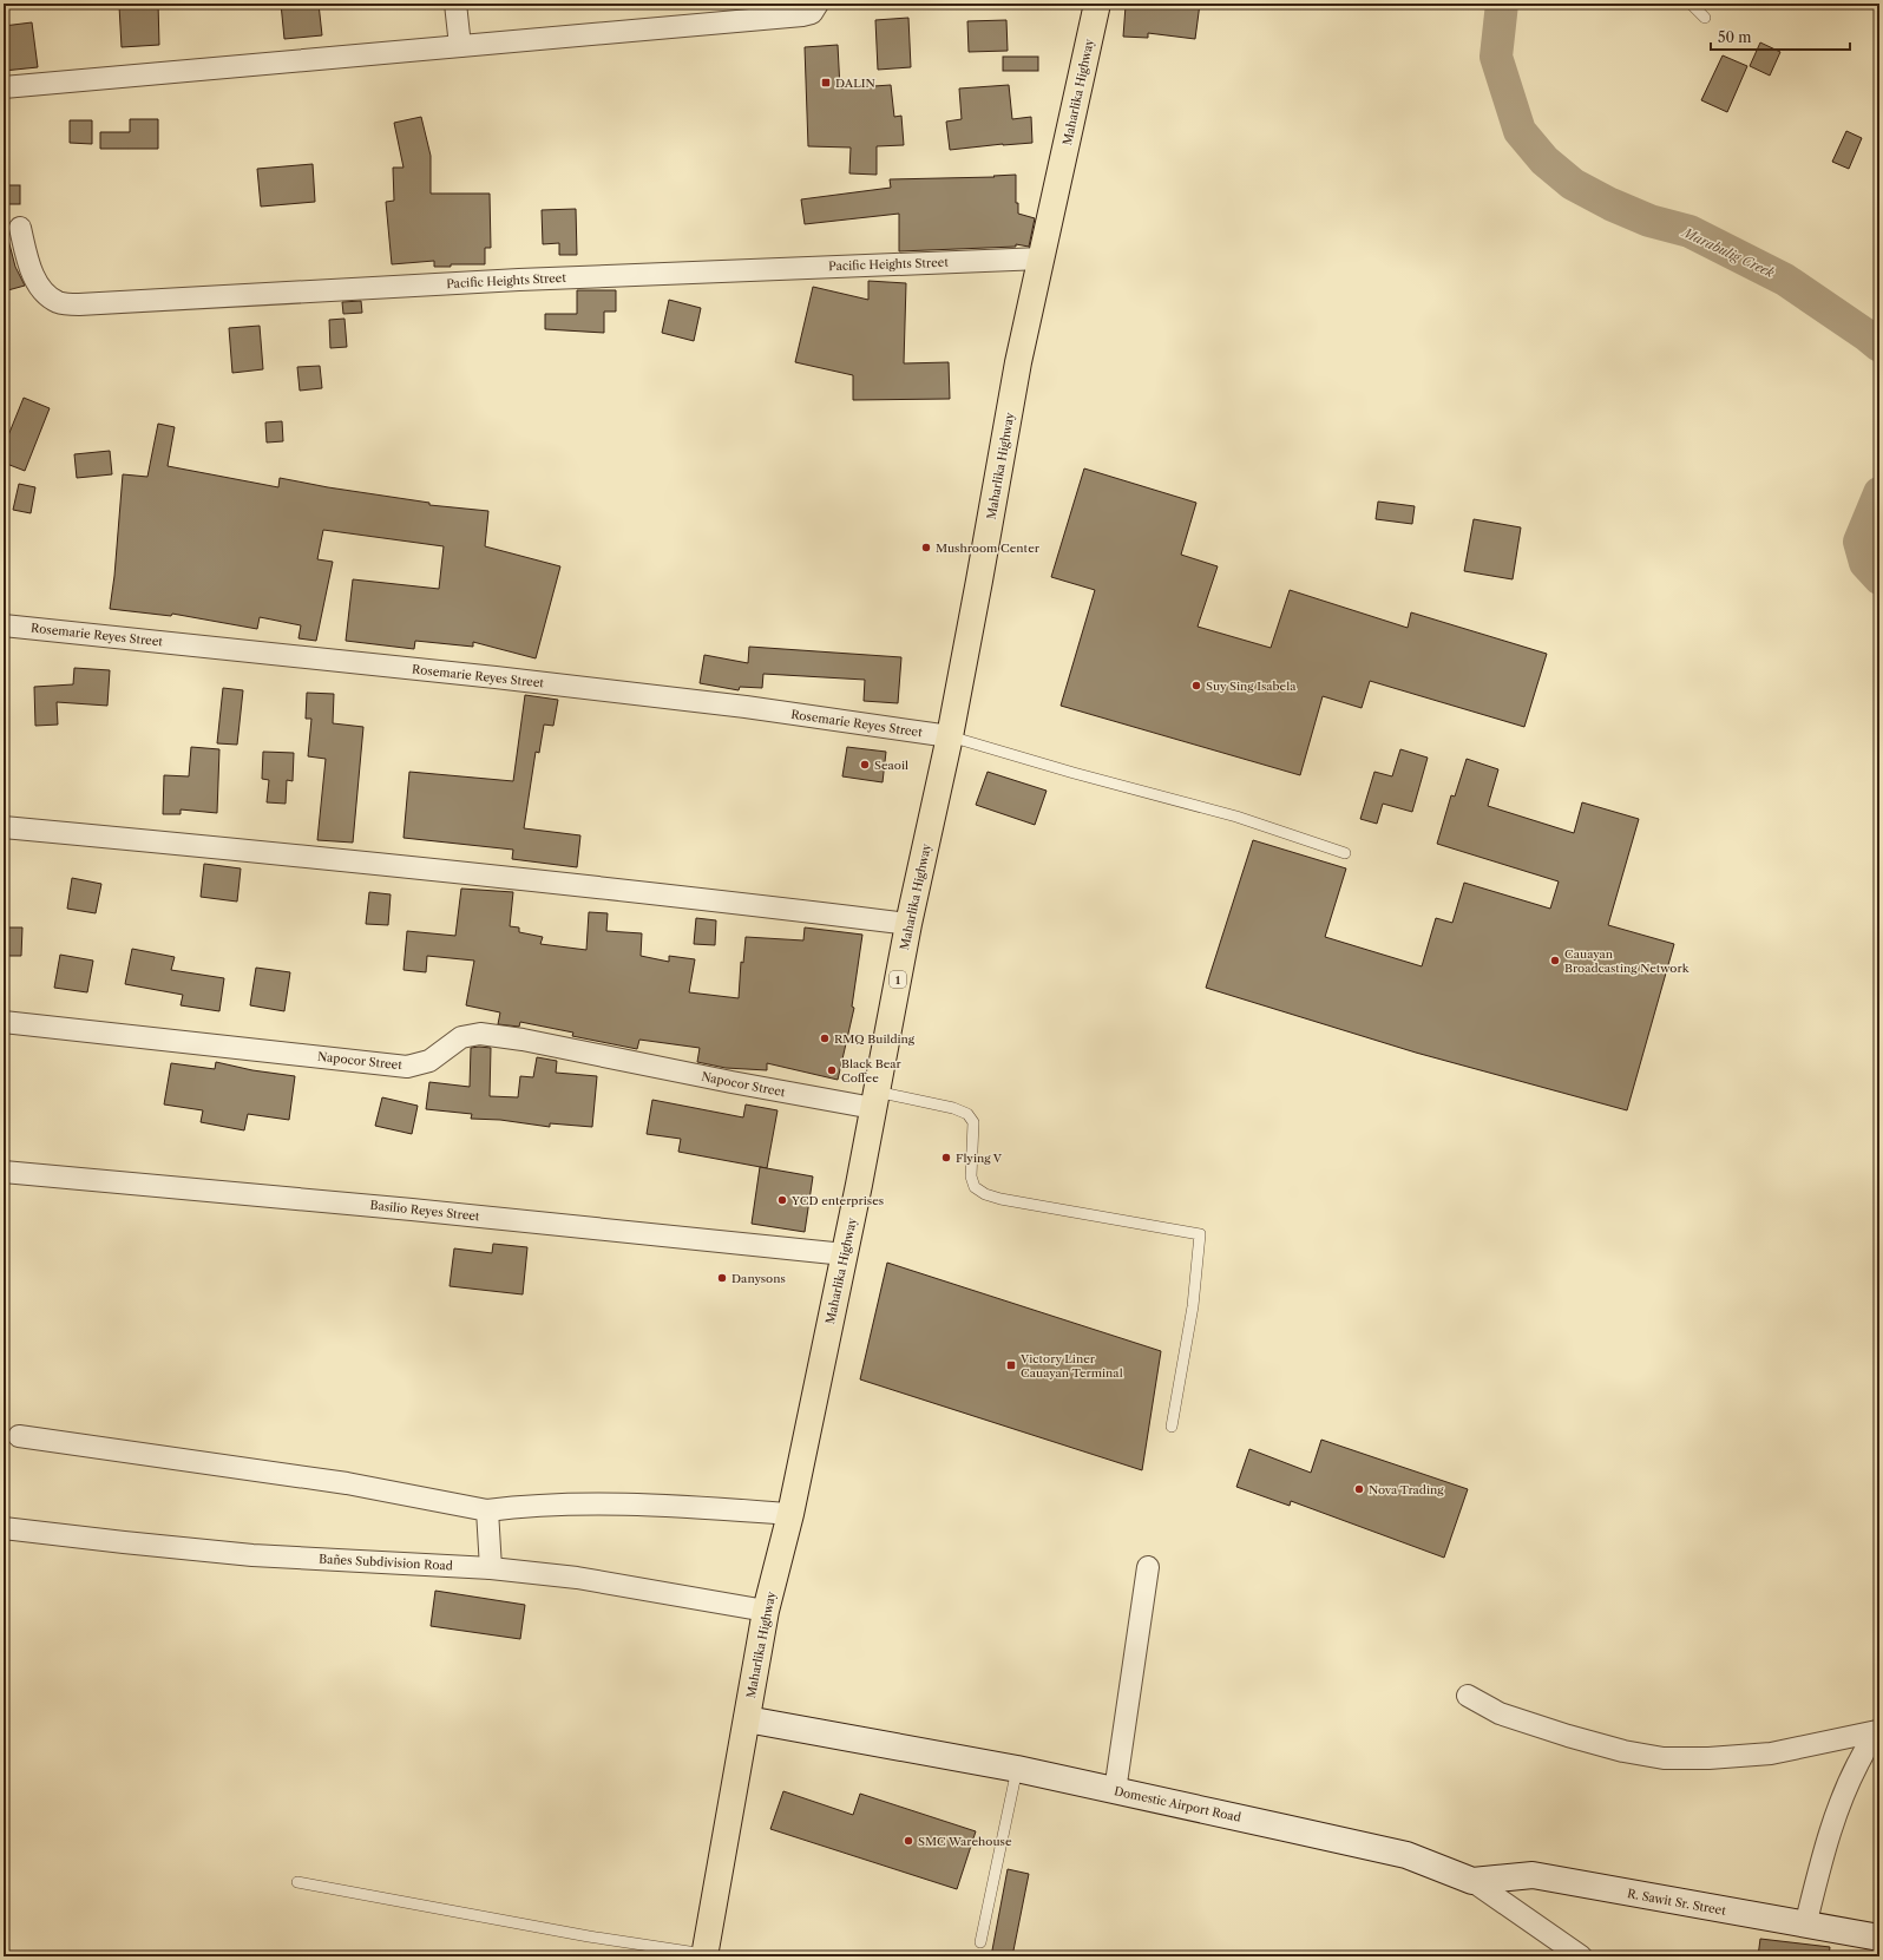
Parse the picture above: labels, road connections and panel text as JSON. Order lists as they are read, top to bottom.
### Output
{
  "streets": {
    "highway": ["Maharlika Highway", "1"],
    "street": [
      "Pacific Heights Street",
      "Rosemarie Reyes Street",
      "Napocor Street",
      "Basilio Reyes Street",
      "Bañes Subdivision Road",
      "Domestic Airport Road",
      "R. Sawit Sr. Street"
    ]
  },
  "crossings": [
    ["Maharlika Highway", "Pacific Heights Street"],
    ["Maharlika Highway", "Rosemarie Reyes Street"],
    ["Maharlika Highway", "Napocor Street"],
    ["Maharlika Highway", "Basilio Reyes Street"],
    ["Maharlika Highway", "Bañes Subdivision Road"],
    ["Maharlika Highway", "Domestic Airport Road"],
    ["Domestic Airport Road", "R. Sawit Sr. Street"]
  ],
  "water": ["Marabulig Creek"],
  "places": {
    "transit": ["DALIN", "Victory Liner Cauayan Terminal"],
    "other": [
      "Mushroom Center",
      "Suy Sing Isabela",
      "Seaoil",
      "Cauayan Broadcasting Network",
      "RMQ Building",
      "Black Bear Coffee",
      "Flying V",
      "YCD enterprises",
      "Danysons",
      "Nova Trading",
      "SMC Warehouse"
    ]
  },
  "scale_bar": "50 m"
}
